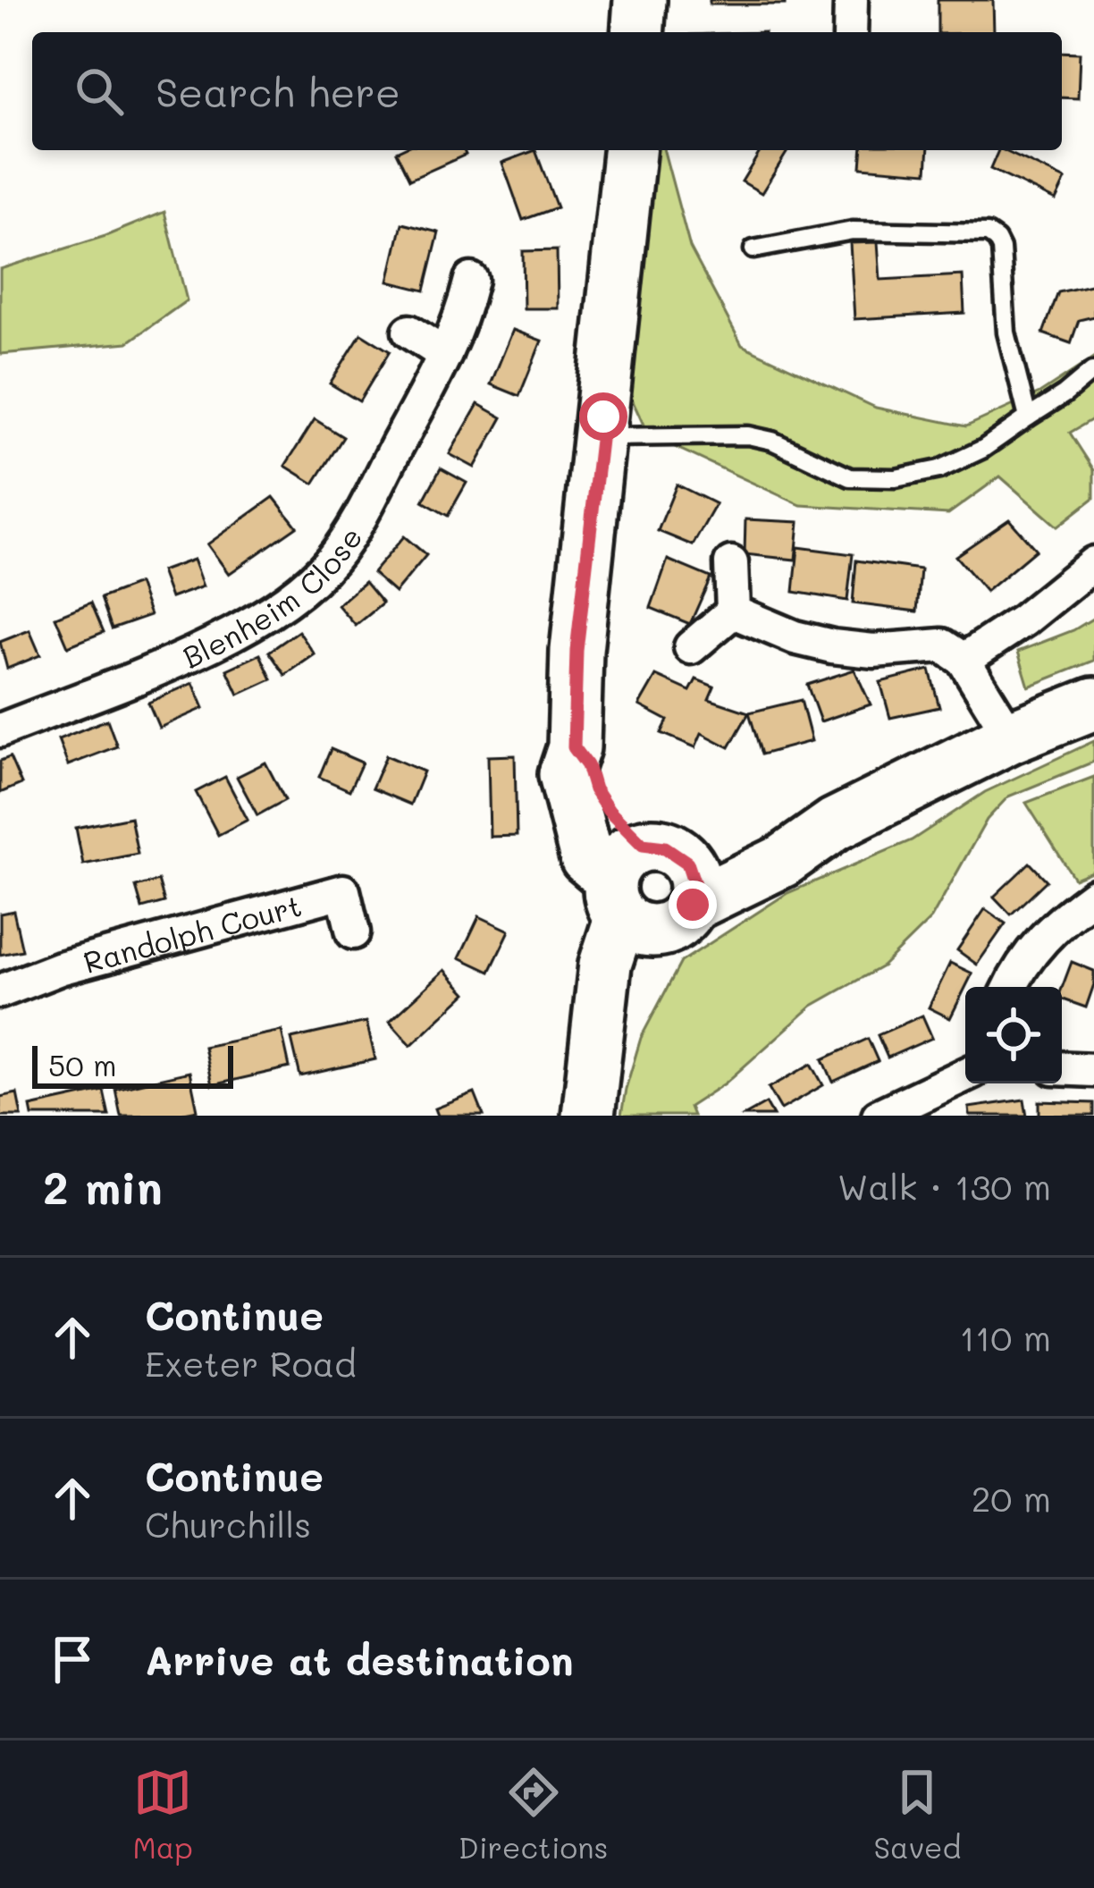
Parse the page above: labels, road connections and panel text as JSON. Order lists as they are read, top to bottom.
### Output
{
  "streets": {
    "street": ["Blenheim Close", "Randolph Court"]
  },
  "scale_bar": "50 m",
  "page": {
    "search": "Search here",
    "scale": "50 m",
    "heading": ["2 min", "Walk · 130 m"],
    "list": [
      ["Continue", "Exeter Road", "110 m"],
      ["Continue", "Churchills", "20 m"],
      "Arrive at destination"
    ],
    "nav": ["Map", "Directions", "Saved"]
  }
}
